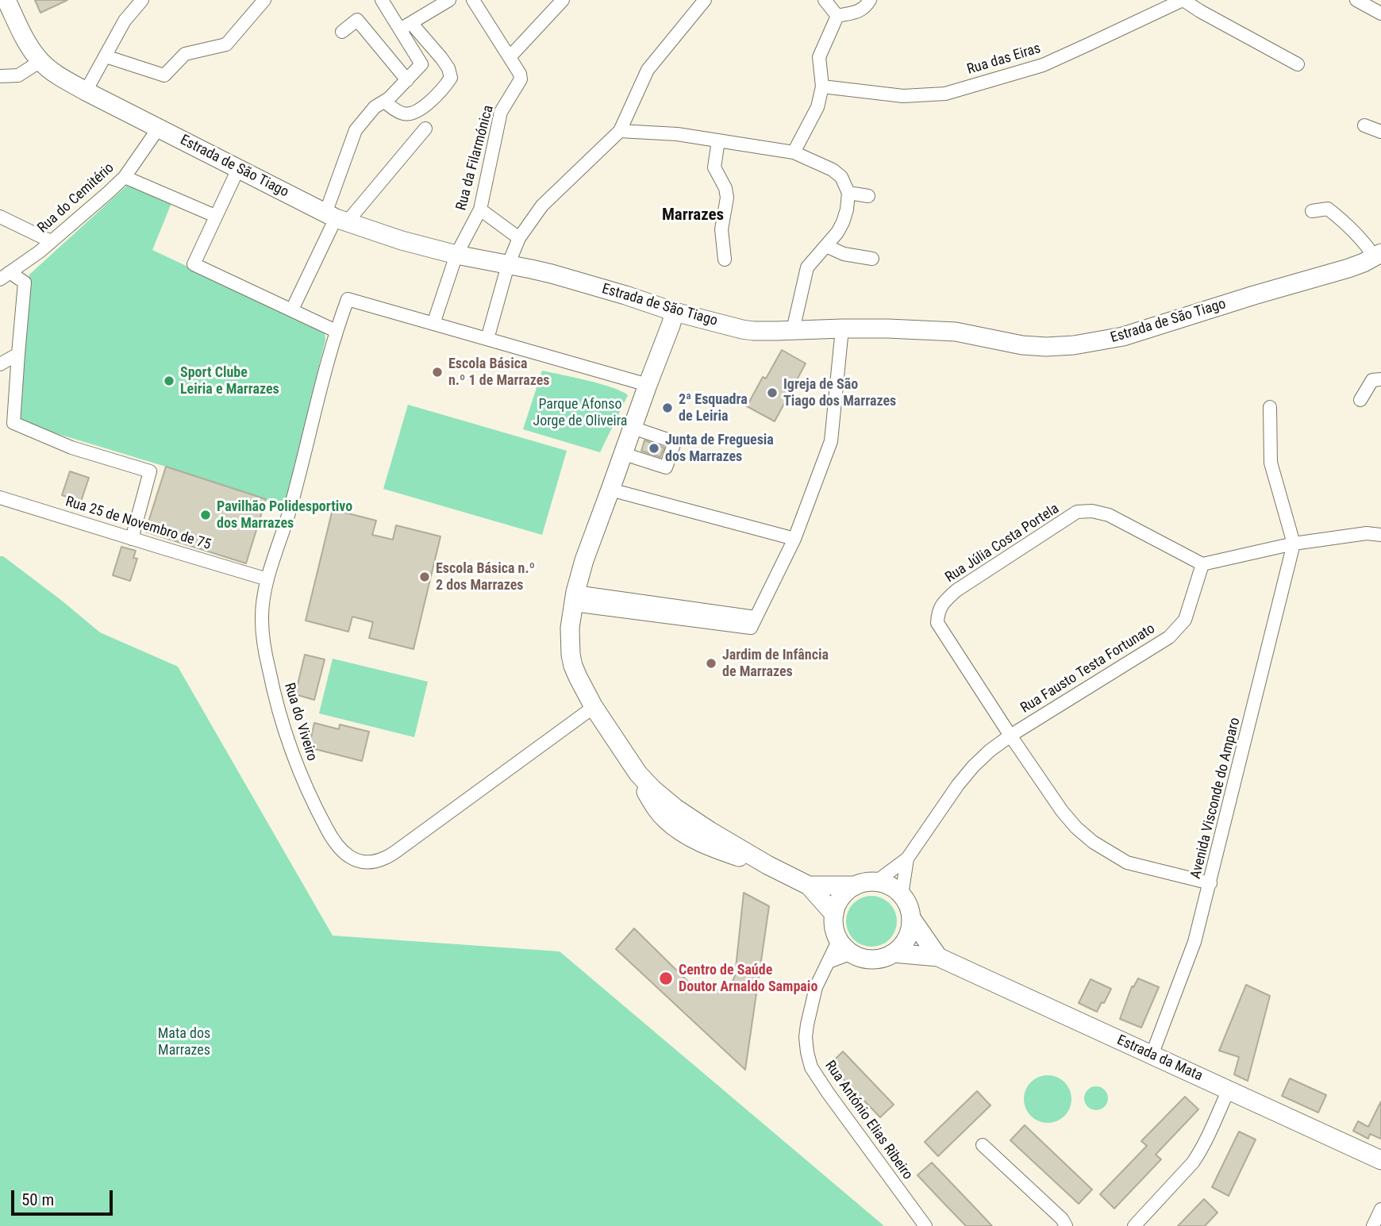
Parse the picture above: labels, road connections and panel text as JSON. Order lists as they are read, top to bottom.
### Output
{
  "streets": {
    "main road": ["Estrada de São Tiago", "Estrada da Mata"],
    "street": [
      "Rua das Eiras",
      "Rua da Filarmónica",
      "Rua do Cemitério",
      "Rua 25 de Novembro de 75",
      "Rua Júlia Costa Portela",
      "Rua Fausto Testa Fortunato",
      "Rua do Viveiro",
      "Avenida Visconde do Amparo",
      "Rua António Elias Ribeiro"
    ]
  },
  "crossings": [
    ["Rua da Filarmónica", "Estrada de São Tiago"],
    ["Rua da Filarmónica", "Rua do Viveiro"],
    ["Estrada de São Tiago", "Rua do Cemitério"],
    ["Rua 25 de Novembro de 75", "Rua do Viveiro"],
    ["Rua Júlia Costa Portela", "Rua Fausto Testa Fortunato"],
    ["Rua Júlia Costa Portela", "Avenida Visconde do Amparo"],
    ["Avenida Visconde do Amparo", "Estrada da Mata"],
    ["Estrada da Mata", "Rua António Elias Ribeiro"]
  ],
  "districts": ["Marrazes"],
  "parks": ["Parque Afonso Jorge de Oliveira", "Mata dos Marrazes"],
  "places": [
    "Escola Básica n.º 1 de Marrazes",
    "Sport Clube Leiria e Marrazes",
    "Igreja de São Tiago dos Marrazes",
    "2ª Esquadra de Leiria",
    "Junta de Freguesia dos Marrazes",
    "Pavilhão Polidesportivo dos Marrazes",
    "Escola Básica n.º 2 dos Marrazes",
    "Jardim de Infância de Marrazes",
    "Centro de Saúde Doutor Arnaldo Sampaio"
  ],
  "scale_bar": "50 m"
}
